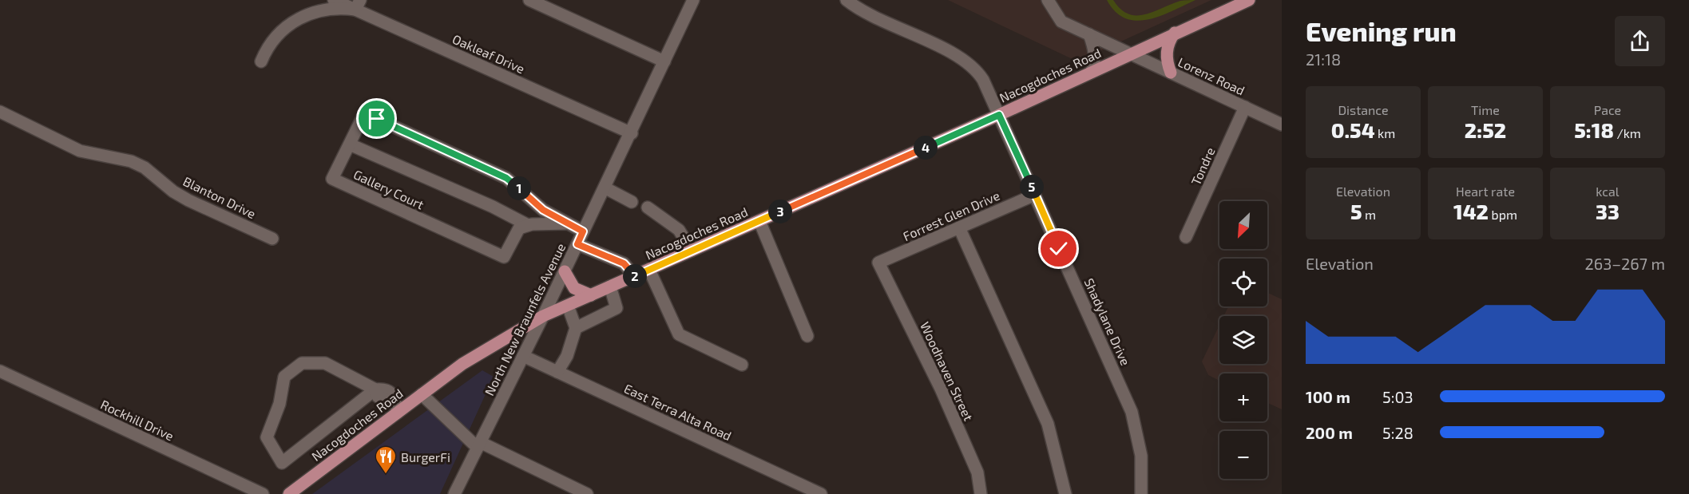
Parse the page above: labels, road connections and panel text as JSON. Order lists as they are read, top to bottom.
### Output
{
  "streets": {
    "main road": ["Nacogdoches Road"],
    "street": [
      "Oakleaf Drive",
      "Lorenz Road",
      "Tondre",
      "Gallery Court",
      "Blanton Drive",
      "Forrest Glen Drive",
      "North New Braunfels Avenue",
      "Shadylane Drive",
      "Woodhaven Street",
      "East Terra Alta Road",
      "Rockhill Drive"
    ]
  },
  "crossings": [
    ["Oakleaf Drive", "North New Braunfels Avenue"],
    ["Nacogdoches Road", "Lorenz Road"],
    ["Nacogdoches Road", "North New Braunfels Avenue"],
    ["Nacogdoches Road", "Shadylane Drive"],
    ["Lorenz Road", "Tondre"],
    ["Gallery Court", "North New Braunfels Avenue"],
    ["Forrest Glen Drive", "Shadylane Drive"],
    ["Forrest Glen Drive", "Woodhaven Street"],
    ["North New Braunfels Avenue", "East Terra Alta Road"]
  ],
  "places": {
    "restaurant": ["BurgerFi"]
  },
  "north": "bottom left",
  "page": {
    "heading": ["Evening run", "21:18"],
    "stats": [
      ["Distance", "0.54 km"],
      ["Time", "2:52"],
      ["Pace", "5:18 /km"],
      ["Elevation", "5 m"],
      ["Heart rate", "142 bpm"],
      ["kcal", "33"]
    ],
    "pins": [
      "4",
      "5",
      "1",
      "3",
      "2"
    ],
    "map_buttons": ["+", "−"],
    "chart": ["Elevation", "263–267 m"],
    "list": [
      {
        "name": "100 m",
        "note": "5:03"
      },
      {
        "name": "200 m",
        "note": "5:28"
      }
    ]
  }
}
